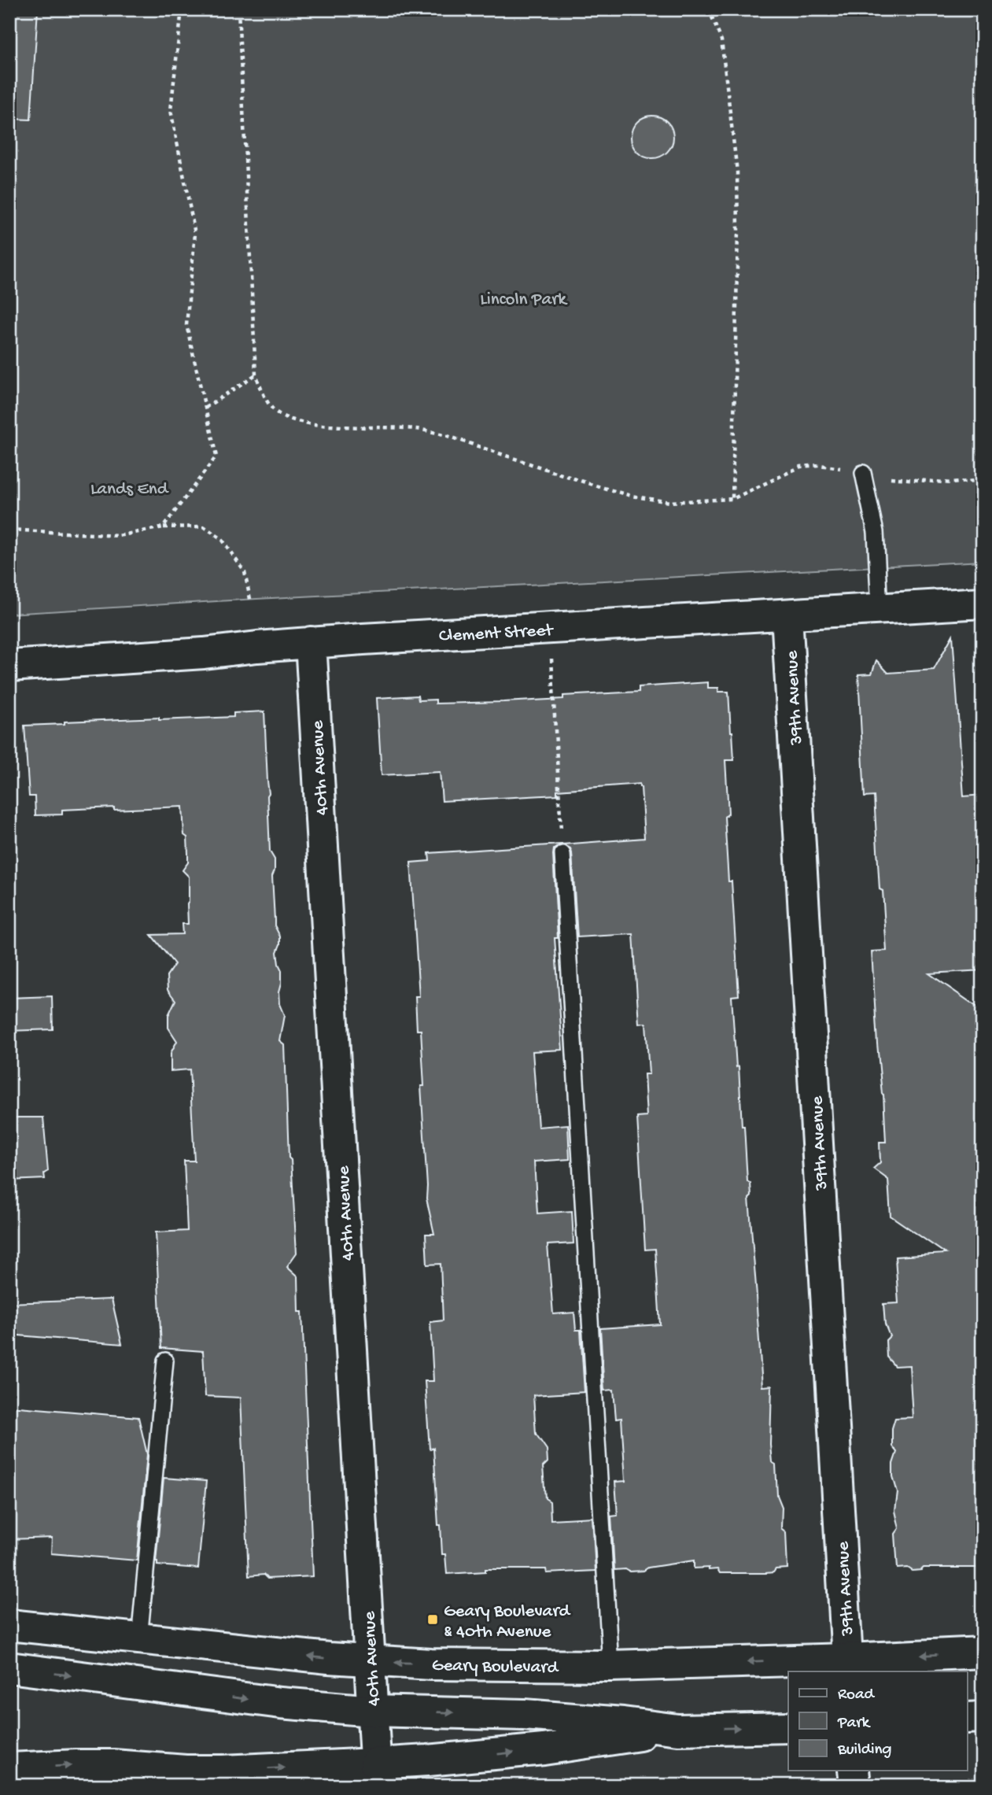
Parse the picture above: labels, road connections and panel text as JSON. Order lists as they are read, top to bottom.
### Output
{
  "streets": {
    "street": [
      "Clement Street",
      "39th Avenue",
      "40th Avenue",
      "Geary Boulevard"
    ]
  },
  "crossings": [
    ["Clement Street", "39th Avenue"],
    ["Clement Street", "40th Avenue"],
    ["39th Avenue", "Geary Boulevard"],
    ["40th Avenue", "Geary Boulevard"]
  ],
  "parks": ["Lincoln Park", "Lands End"],
  "places": {
    "transit": ["Geary Boulevard & 40th Avenue"]
  },
  "legend": ["Road", "Park", "Building"]
}
